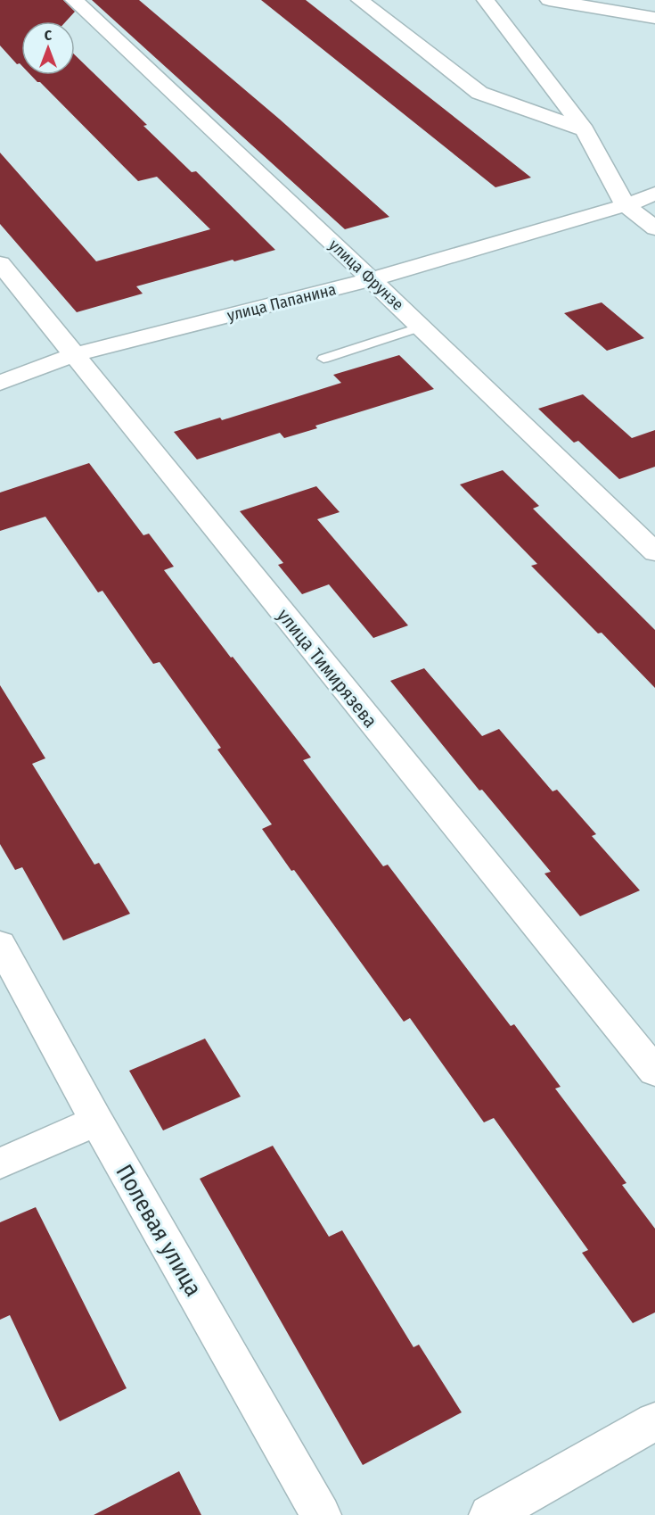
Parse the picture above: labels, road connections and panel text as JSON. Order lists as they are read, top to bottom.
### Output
{
  "streets": {
    "street": [
      "улица Фрунзе",
      "улица Папанина",
      "улица Тимирязева",
      "Полевая улица"
    ]
  },
  "crossings": [
    ["улица Фрунзе", "улица Папанина"],
    ["улица Папанина", "улица Тимирязева"]
  ],
  "north": "top"
}
